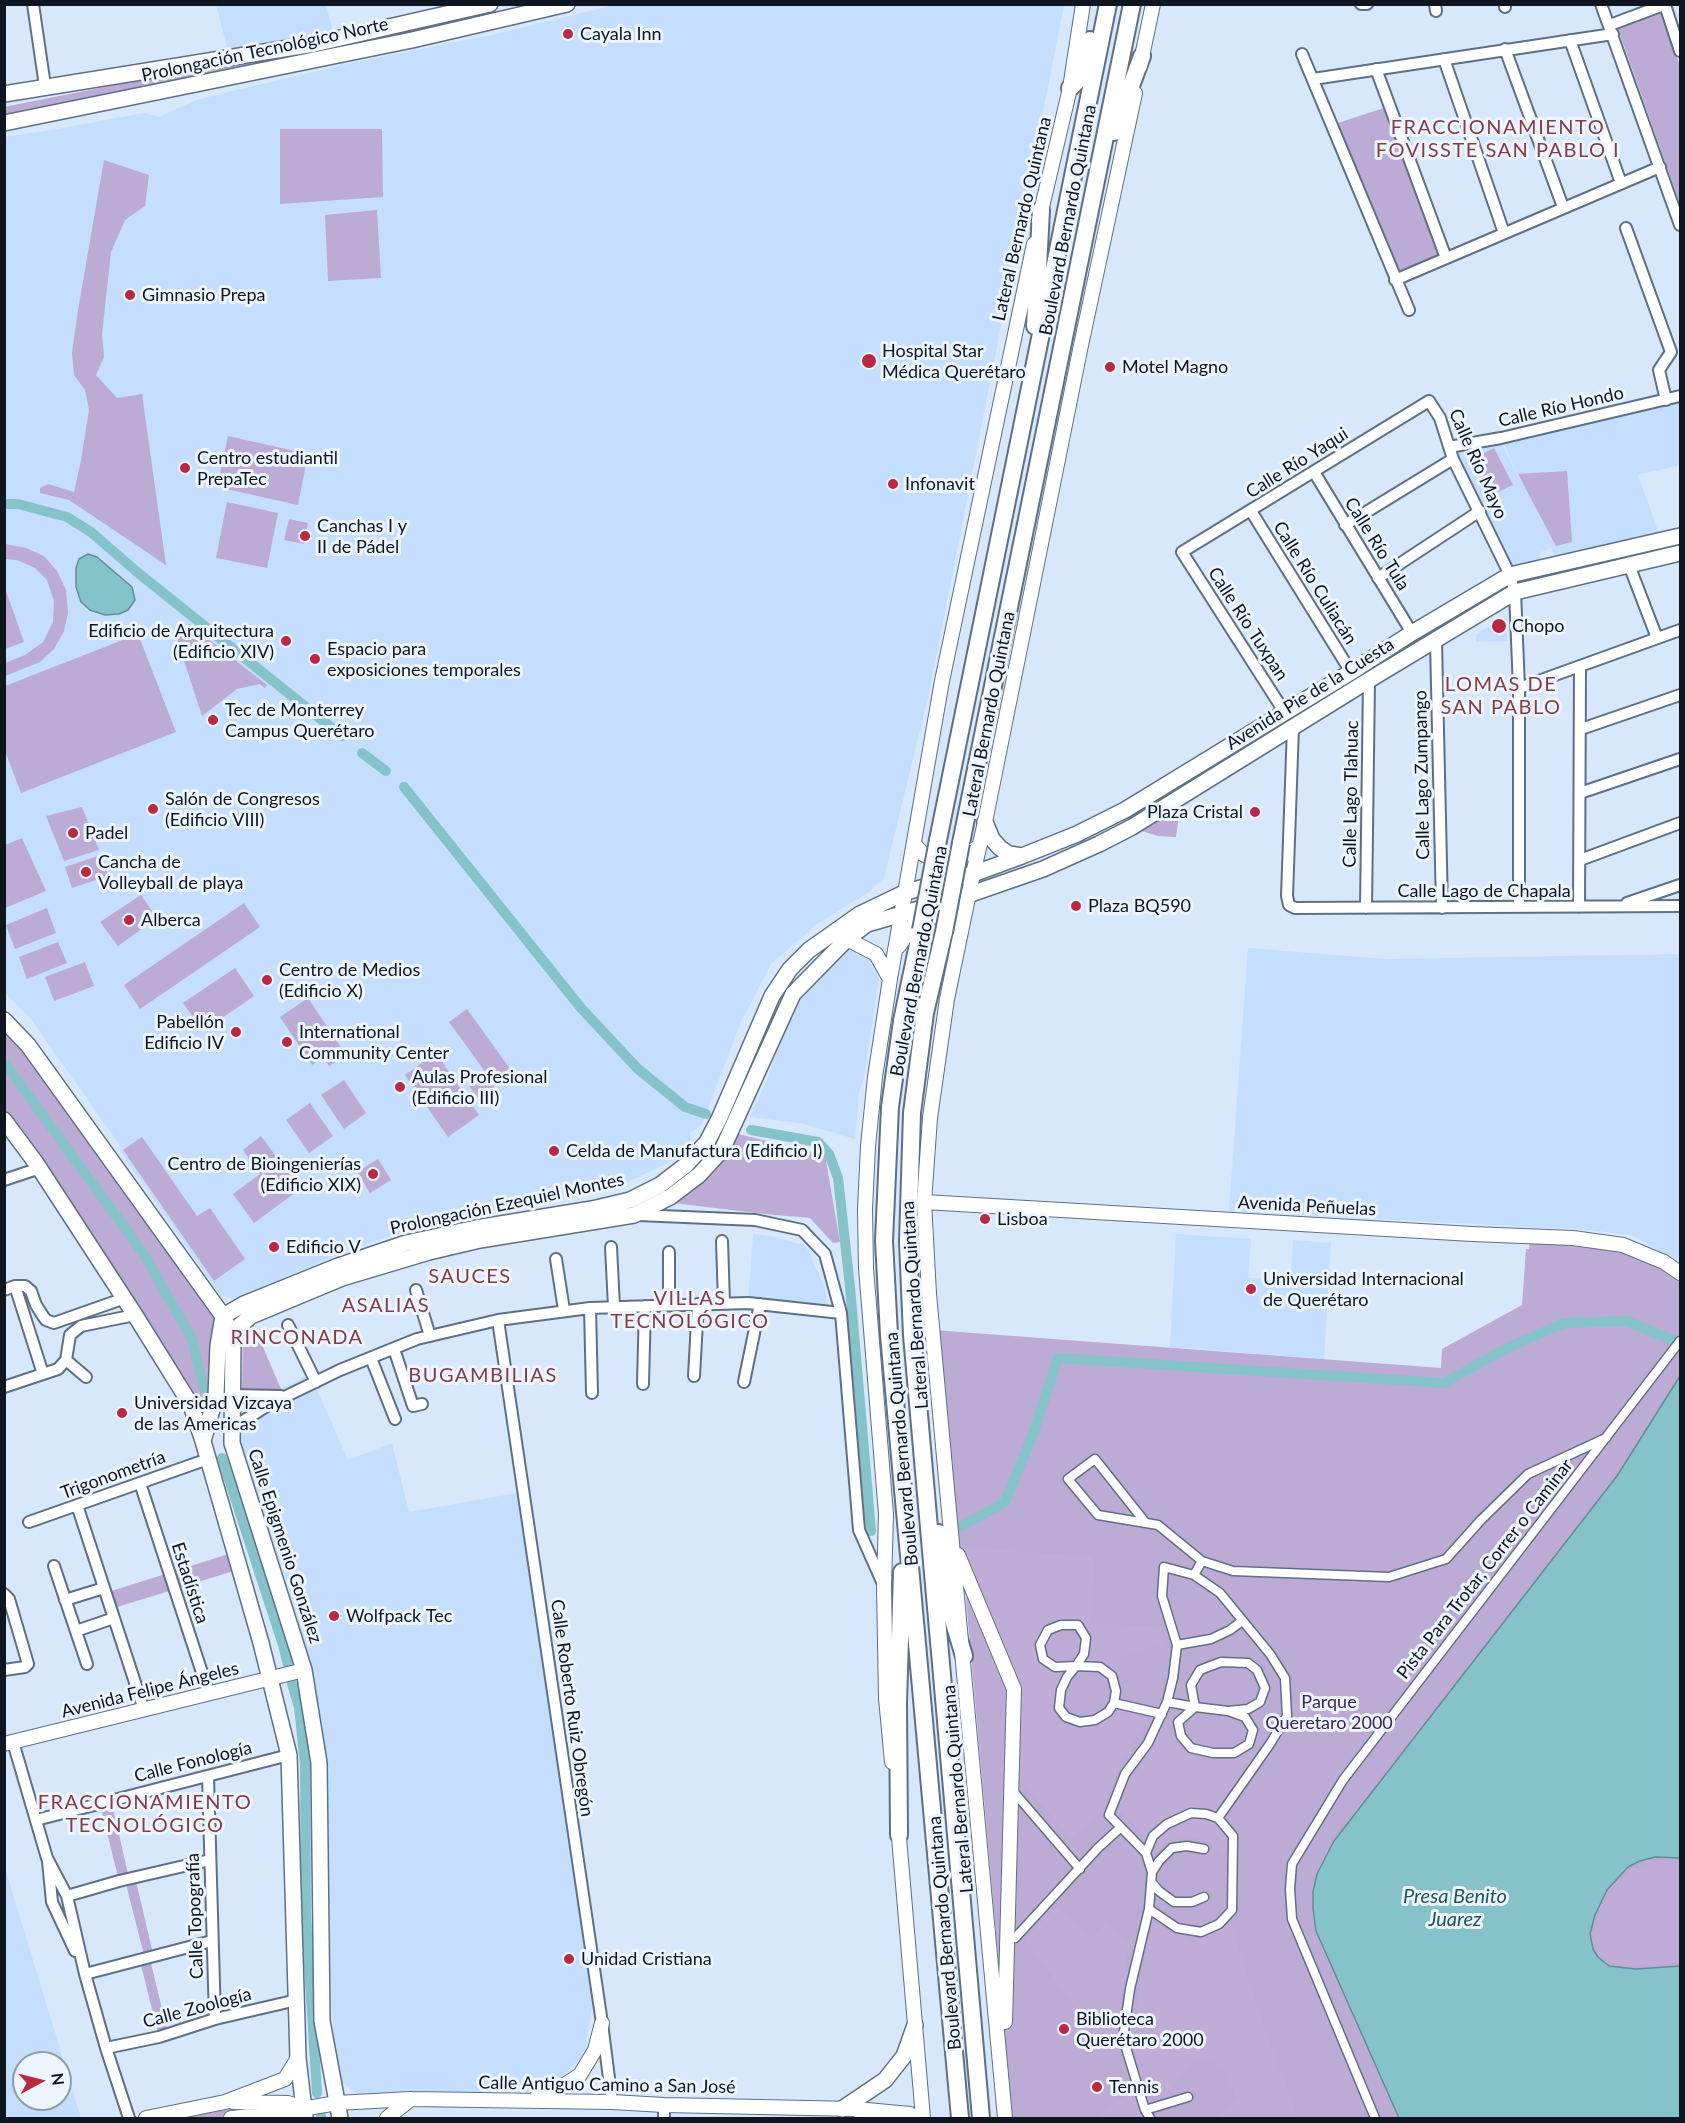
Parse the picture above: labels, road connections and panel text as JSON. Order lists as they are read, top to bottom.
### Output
{
  "streets": {
    "main road": [
      "Prolongación Tecnológico Norte",
      "Boulevard Bernardo Quintana",
      "Avenida Pie de la Cuesta",
      "Prolongación Ezequiel Montes",
      "Calle Epigmenio González"
    ],
    "street": [
      "Lateral Bernardo Quintana",
      "Calle Río Hondo",
      "Calle Río Yaqui",
      "Calle Río Mayo",
      "Calle Río Tula",
      "Calle Río Culiacán",
      "Calle Río Tuxpan",
      "Calle Lago Zumpango",
      "Calle Lago Tlahuac",
      "Calle Lago de Chapala",
      "Avenida Peñuelas",
      "Trigonometría",
      "Pista Para Trotar, Correr o Caminar",
      "Estadística",
      "Avenida Felipe Ángeles",
      "Calle Roberto Ruiz Obregón",
      "Calle Fonología",
      "Calle Topografía",
      "Calle Zoología",
      "Calle Antiguo Camino a San José"
    ]
  },
  "crossings": [
    ["Lateral Bernardo Quintana", "Boulevard Bernardo Quintana"],
    ["Lateral Bernardo Quintana", "Avenida Pie de la Cuesta"],
    ["Lateral Bernardo Quintana", "Prolongación Ezequiel Montes"],
    ["Lateral Bernardo Quintana", "Avenida Peñuelas"],
    ["Lateral Bernardo Quintana", "Calle Antiguo Camino a San José"],
    ["Calle Río Hondo", "Calle Río Mayo"],
    ["Calle Río Yaqui", "Calle Río Mayo"],
    ["Calle Río Yaqui", "Calle Río Tula"],
    ["Calle Río Yaqui", "Calle Río Culiacán"],
    ["Calle Río Yaqui", "Calle Río Tuxpan"],
    ["Calle Río Mayo", "Avenida Pie de la Cuesta"],
    ["Calle Río Mayo", "Calle Lago de Chapala"],
    ["Calle Río Tula", "Avenida Pie de la Cuesta"],
    ["Calle Río Culiacán", "Avenida Pie de la Cuesta"],
    ["Calle Río Tuxpan", "Avenida Pie de la Cuesta"],
    ["Avenida Pie de la Cuesta", "Calle Lago Zumpango"],
    ["Avenida Pie de la Cuesta", "Calle Lago Tlahuac"],
    ["Avenida Pie de la Cuesta", "Calle Lago de Chapala"],
    ["Avenida Pie de la Cuesta", "Prolongación Ezequiel Montes"],
    ["Calle Lago Zumpango", "Calle Lago de Chapala"],
    ["Calle Lago Tlahuac", "Calle Lago de Chapala"],
    ["Prolongación Ezequiel Montes", "Calle Epigmenio González"],
    ["Trigonometría", "Estadística"],
    ["Calle Epigmenio González", "Avenida Felipe Ángeles"],
    ["Calle Epigmenio González", "Calle Antiguo Camino a San José"],
    ["Estadística", "Avenida Felipe Ángeles"],
    ["Calle Roberto Ruiz Obregón", "Calle Antiguo Camino a San José"],
    ["Calle Fonología", "Calle Topografía"],
    ["Calle Topografía", "Calle Zoología"]
  ],
  "districts": [
    "FRACCIONAMIENTO FOVISSTE SAN PABLO I",
    "LOMAS DE SAN PABLO",
    "SAUCES",
    "VILLAS TECNOLÓGICO",
    "ASALIAS",
    "RINCONADA",
    "BUGAMBILIAS",
    "FRACCIONAMIENTO TECNOLÓGICO"
  ],
  "water": ["Presa Benito Juarez"],
  "parks": ["Parque Queretaro 2000"],
  "places": [
    "Cayala Inn",
    "Gimnasio Prepa",
    "Hospital Star Médica Querétaro",
    "Motel Magno",
    "Centro estudiantil PrepaTec",
    "Infonavit",
    "Canchas I y II de Pádel",
    "Chopo",
    "Edificio de Arquitectura (Edificio XIV)",
    "Espacio para exposiciones temporales",
    "Tec de Monterrey Campus Querétaro",
    "Salón de Congresos (Edificio VIII)",
    "Plaza Cristal",
    "Padel",
    "Cancha de Volleyball de playa",
    "Plaza BQ590",
    "Alberca",
    "Centro de Medios (Edificio X)",
    "Pabellón Edificio IV",
    "International Community Center",
    "Aulas Profesional (Edificio III)",
    "Celda de Manufactura (Edificio I)",
    "Centro de Bioingenierías (Edificio XIX)",
    "Lisboa",
    "Edificio V",
    "Universidad Internacional de Querétaro",
    "Universidad Vizcaya de las Americas",
    "Wolfpack Tec",
    "Unidad Cristiana",
    "Biblioteca Querétaro 2000",
    "Tennis"
  ],
  "north": "right"
}
